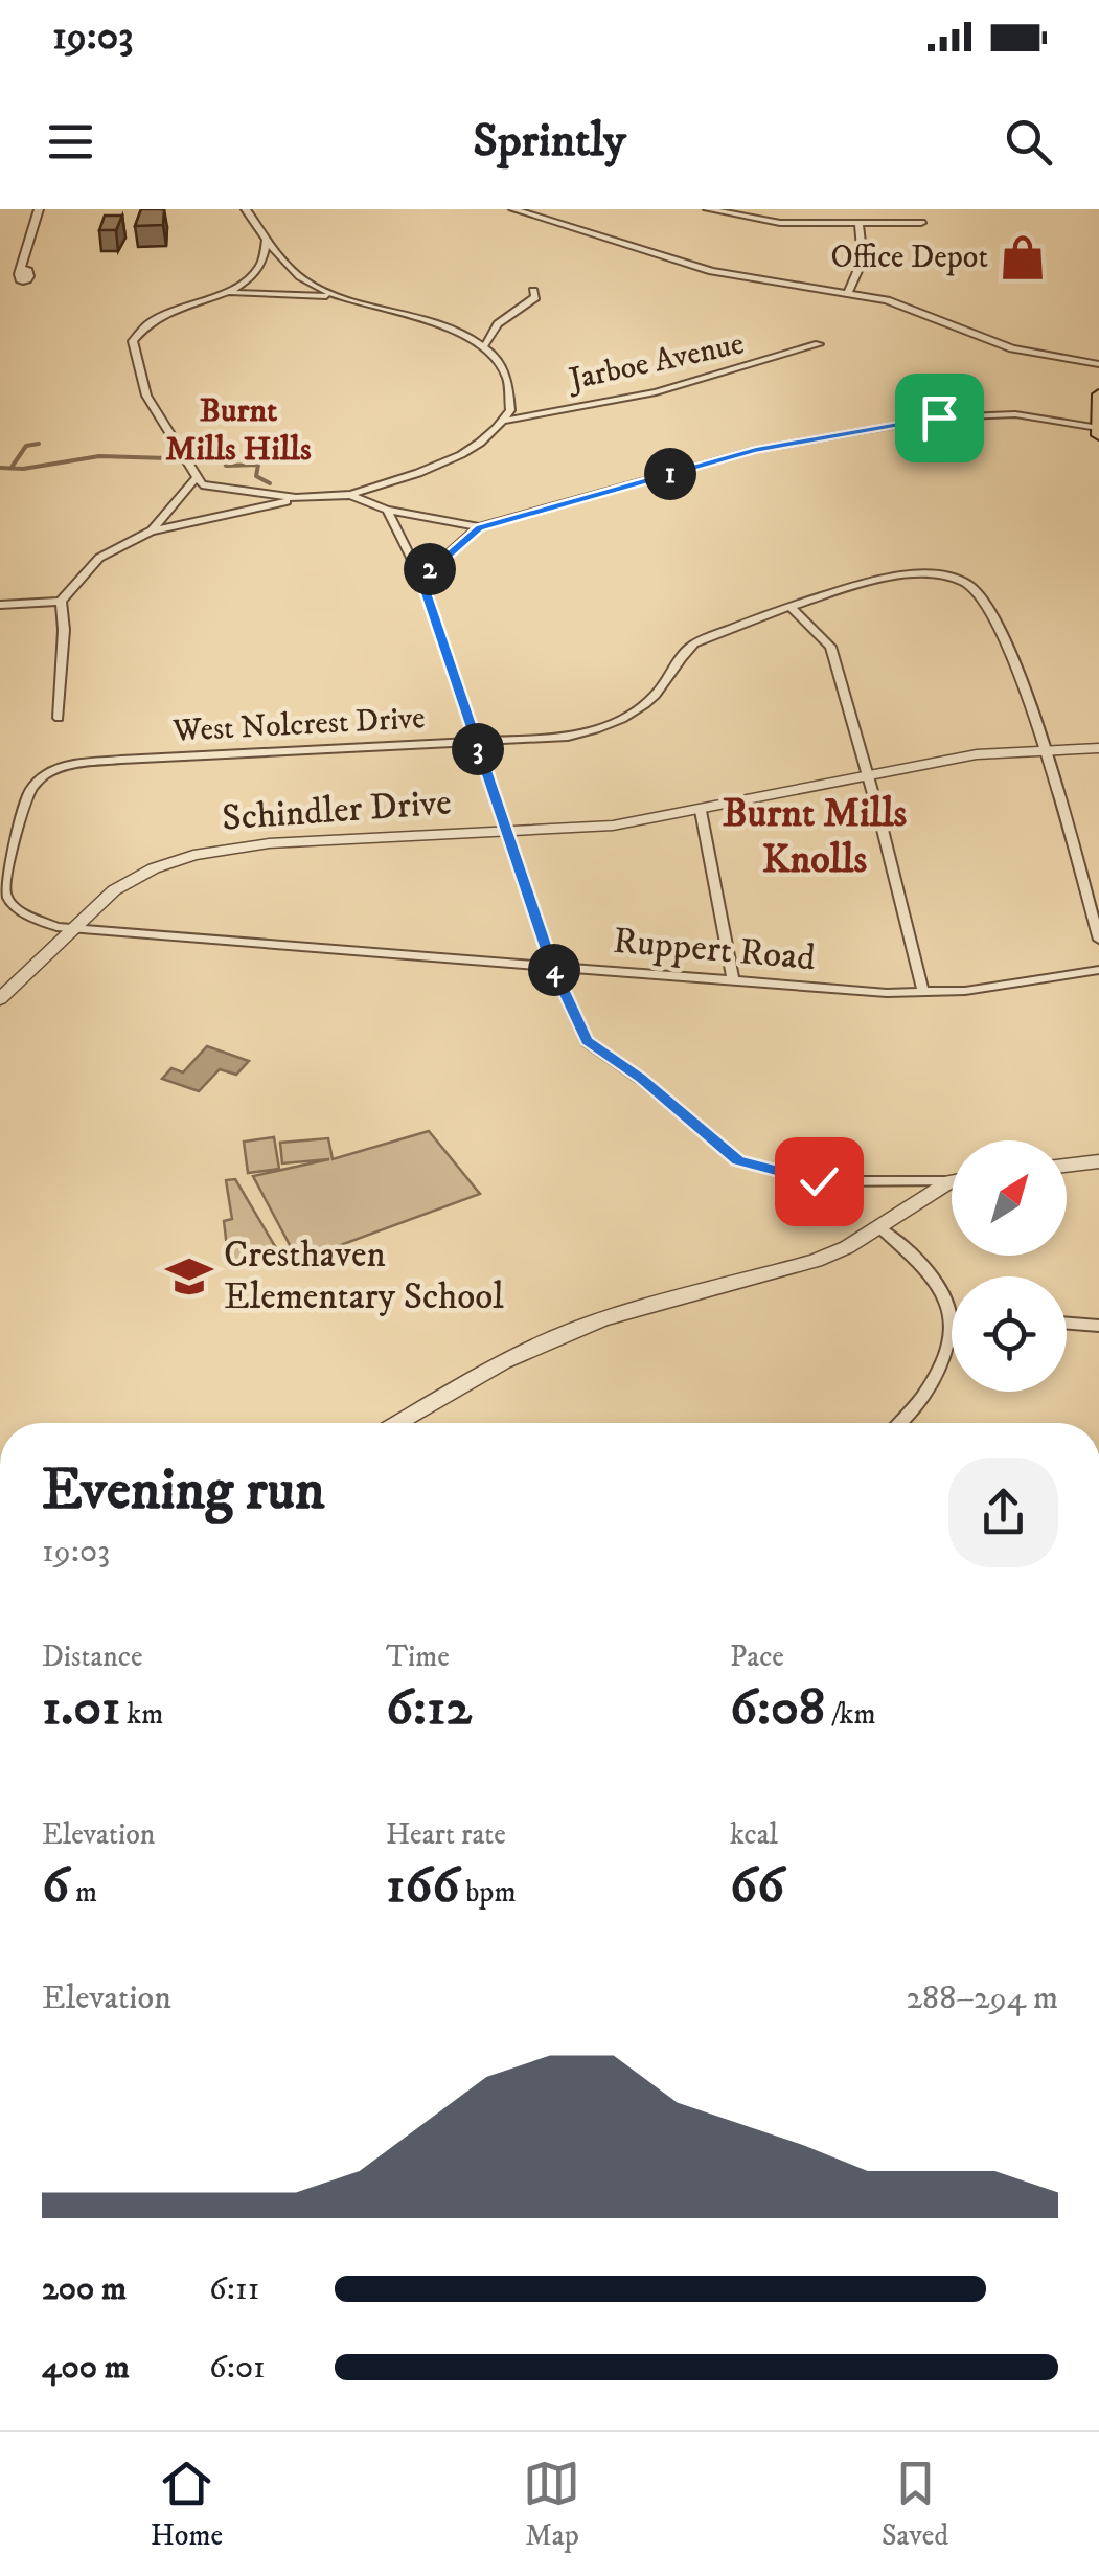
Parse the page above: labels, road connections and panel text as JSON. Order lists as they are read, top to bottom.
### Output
{
  "streets": {
    "street": [
      "Jarboe Avenue",
      "West Nolcrest Drive",
      "Schindler Drive",
      "Ruppert Road"
    ]
  },
  "crossings": [
    ["West Nolcrest Drive", "Schindler Drive"],
    ["West Nolcrest Drive", "Ruppert Road"],
    ["Schindler Drive", "Ruppert Road"]
  ],
  "districts": ["Burnt Mills Hills", "Burnt Mills Knolls"],
  "places": {
    "shop": ["Office Depot"],
    "school or university": ["Cresthaven Elementary School"]
  },
  "north": "top right",
  "page": {
    "status": "19:03",
    "header": "Sprintly",
    "pins": [
      "1",
      "2",
      "3",
      "4"
    ],
    "heading": ["Evening run", "19:03"],
    "stats": [
      ["Distance", "1.01 km"],
      ["Time", "6:12"],
      ["Pace", "6:08 /km"],
      ["Elevation", "6 m"],
      ["Heart rate", "166 bpm"],
      ["kcal", "66"]
    ],
    "chart": ["Elevation", "288–294 m"],
    "list": [
      {
        "name": "200 m",
        "note": "6:11"
      },
      {
        "name": "400 m",
        "note": "6:01"
      }
    ],
    "tabs": ["Home", "Map", "Saved"]
  }
}
